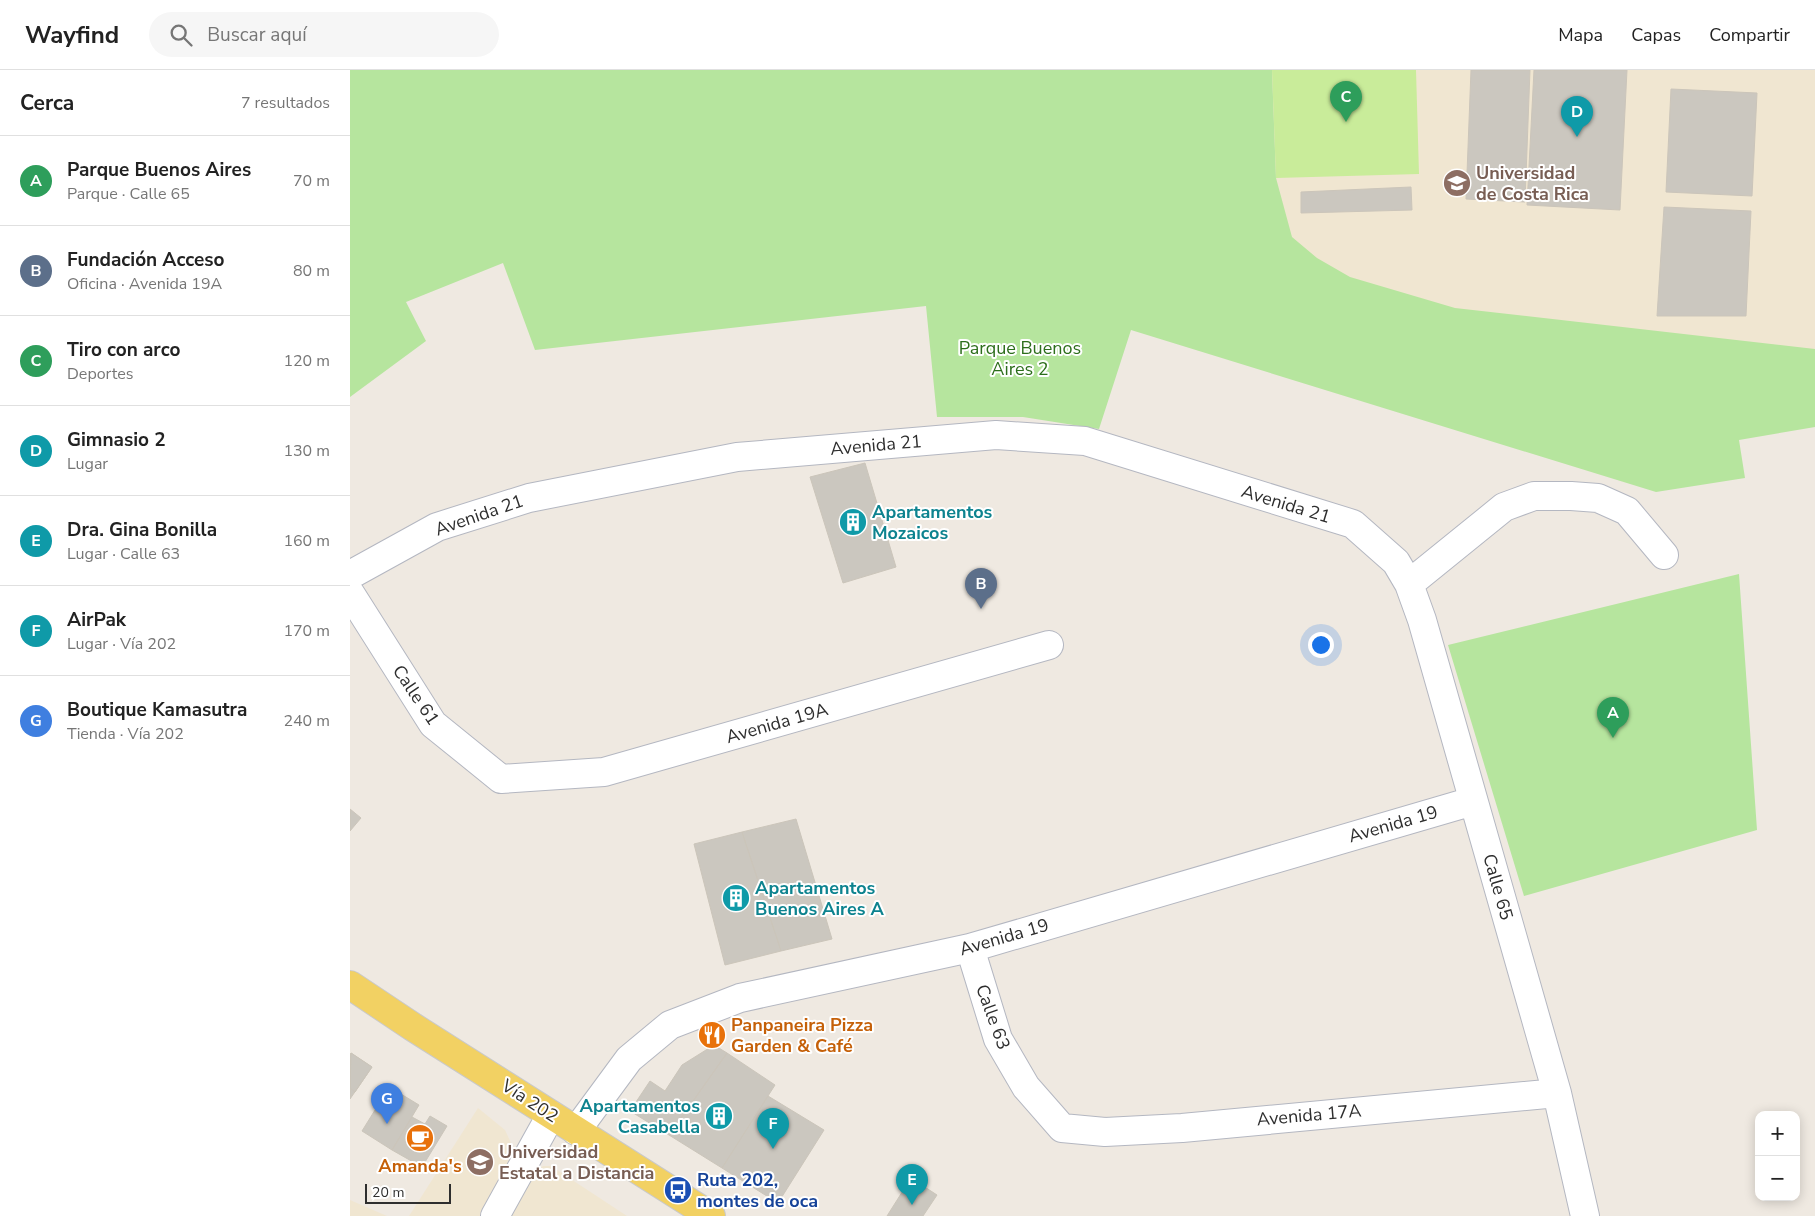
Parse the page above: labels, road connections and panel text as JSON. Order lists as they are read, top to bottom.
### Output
{
  "streets": {
    "main road": ["Vía 202"],
    "street": [
      "Avenida 21",
      "Calle 61",
      "Avenida 19A",
      "Avenida 19",
      "Calle 65",
      "Calle 63",
      "Avenida 17A"
    ]
  },
  "crossings": [
    ["Avenida 21", "Calle 65"],
    ["Calle 61", "Avenida 19A"],
    ["Avenida 19", "Calle 65"],
    ["Avenida 19", "Calle 63"],
    ["Avenida 19", "Vía 202"],
    ["Calle 65", "Avenida 17A"],
    ["Calle 63", "Avenida 17A"]
  ],
  "parks": ["Parque Buenos Aires 2"],
  "places": {
    "school or university": ["Universidad de Costa Rica", "Universidad Estatal a Distancia"],
    "building": ["Apartamentos Mozaicos", "Apartamentos Buenos Aires A", "Apartamentos Casabella"],
    "restaurant": ["Panpaneira Pizza Garden & Café"],
    "cafe": ["Amanda's"],
    "bus stop": ["Ruta 202, montes de oca"]
  },
  "scale_bar": "20 m",
  "page": {
    "header": "Wayfind",
    "search": "Buscar aquí",
    "nav": ["Mapa", "Capas", "Compartir"],
    "heading": ["Cerca", "7 resultados"],
    "pins": [
      "C",
      "D",
      "B",
      "A",
      "G",
      "F",
      "E"
    ],
    "list": [
      {
        "mark": "A",
        "name": "Parque Buenos Aires",
        "note": "Parque · Calle 65",
        "value": "70 m"
      },
      {
        "mark": "B",
        "name": "Fundación Acceso",
        "note": "Oficina · Avenida 19A",
        "value": "80 m"
      },
      {
        "mark": "C",
        "name": "Tiro con arco",
        "note": "Deportes",
        "value": "120 m"
      },
      {
        "mark": "D",
        "name": "Gimnasio 2",
        "note": "Lugar",
        "value": "130 m"
      },
      {
        "mark": "E",
        "name": "Dra. Gina Bonilla",
        "note": "Lugar · Calle 63",
        "value": "160 m"
      },
      {
        "mark": "F",
        "name": "AirPak",
        "note": "Lugar · Vía 202",
        "value": "170 m"
      },
      {
        "mark": "G",
        "name": "Boutique Kamasutra",
        "note": "Tienda · Vía 202",
        "value": "240 m"
      }
    ],
    "map_buttons": ["+", "−"],
    "scale": "20 m"
  }
}
